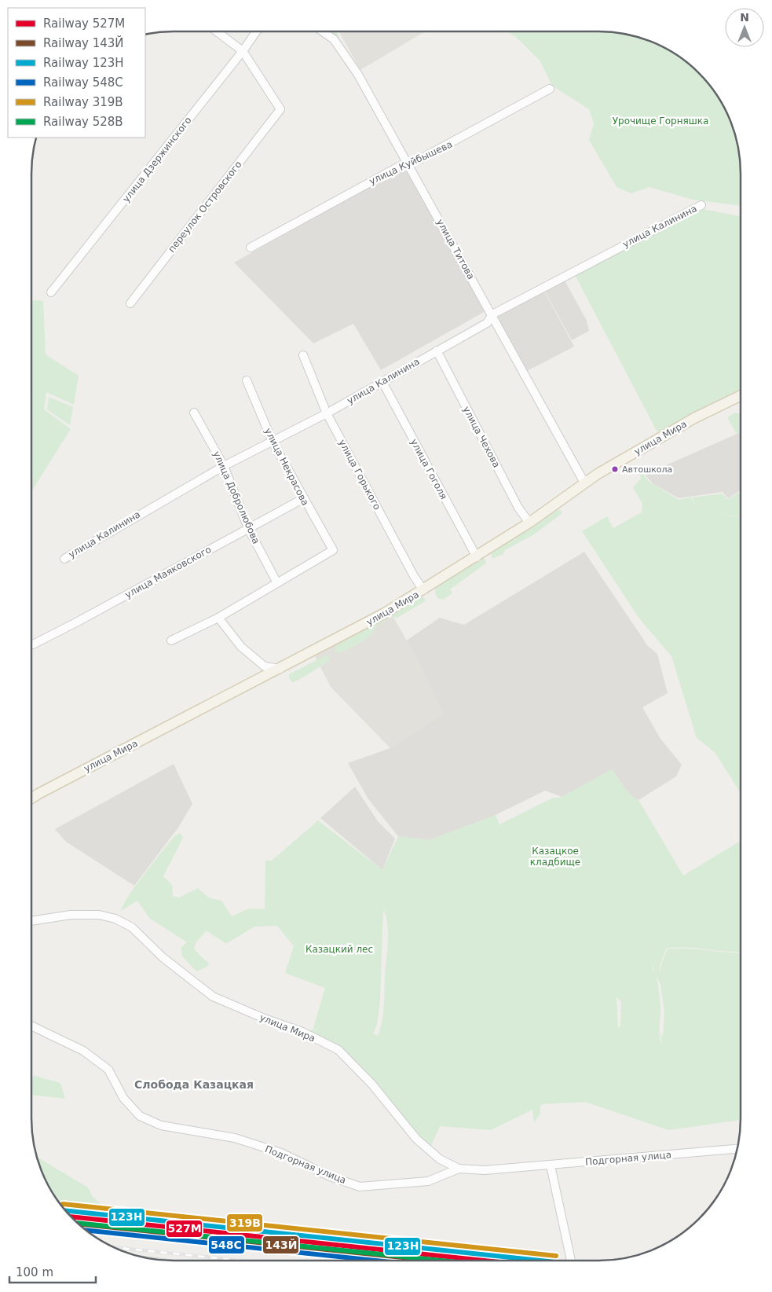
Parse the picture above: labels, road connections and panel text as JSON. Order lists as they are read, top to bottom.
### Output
{
  "streets": {
    "main road": ["улица Мира"],
    "street": [
      "улица Дзержинского",
      "улица Куйбышева",
      "переулок Островского",
      "улица Калинина",
      "улица Титова",
      "улица Чехова",
      "улица Некрасова",
      "улица Гоголя",
      "улица Горького",
      "улица Добролюбова",
      "улица Маяковского",
      "Подгорная улица"
    ]
  },
  "crossings": [
    ["улица Дзержинского", "переулок Островского"],
    ["улица Куйбышева", "улица Титова"],
    ["улица Калинина", "улица Титова"],
    ["улица Калинина", "улица Чехова"],
    ["улица Калинина", "улица Некрасова"],
    ["улица Калинина", "улица Гоголя"],
    ["улица Калинина", "улица Горького"],
    ["улица Калинина", "улица Добролюбова"],
    ["улица Титова", "улица Мира"],
    ["улица Чехова", "улица Мира"],
    ["улица Мира", "улица Гоголя"],
    ["улица Мира", "улица Горького"],
    ["улица Мира", "Подгорная улица"],
    ["улица Некрасова", "улица Добролюбова"],
    ["улица Некрасова", "улица Маяковского"],
    ["улица Добролюбова", "улица Маяковского"]
  ],
  "districts": ["Слобода Казацкая"],
  "parks": ["Урочище Горняшка", "Казацкое кладбище", "Казацкий лес"],
  "places": ["Автошкола"],
  "lines": [
    "rail line 319В",
    "rail line 123Н",
    "rail line 527М",
    "rail line 528В",
    "rail line 143Й",
    "rail line 548С"
  ],
  "legend": [
    "Railway 527М",
    "Railway 143Й",
    "Railway 123Н",
    "Railway 548С",
    "Railway 319В",
    "Railway 528В"
  ],
  "scale_bar": "100 m",
  "north": "top"
}
